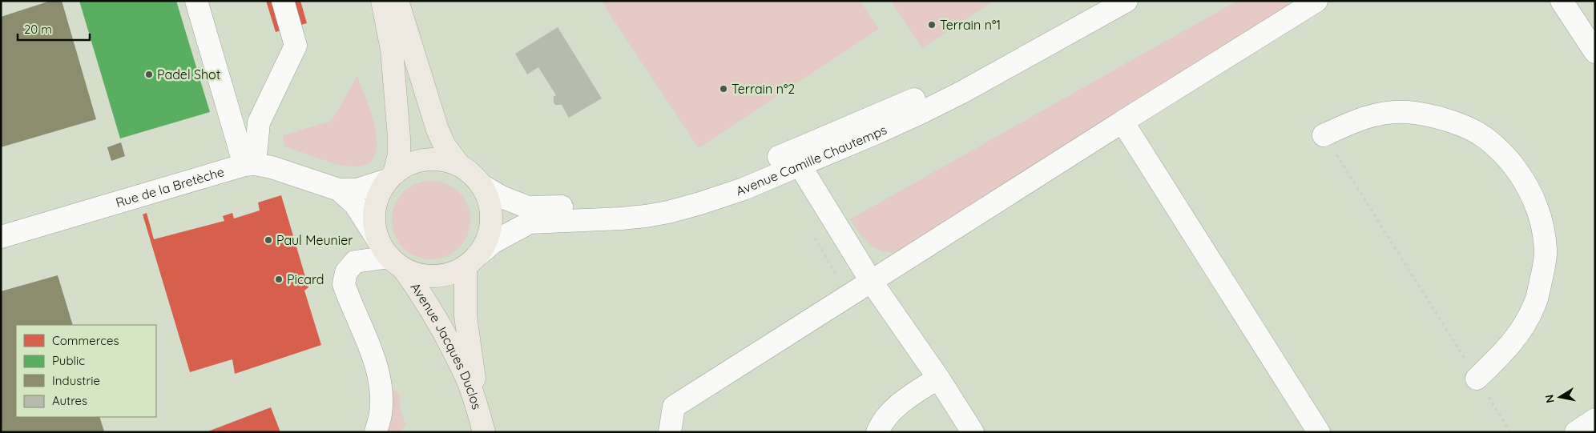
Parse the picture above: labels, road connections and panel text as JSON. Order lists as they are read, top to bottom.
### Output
{
  "streets": {
    "main road": ["Avenue Jacques Duclos"],
    "street": ["Avenue Camille Chautemps", "Rue de la Bretèche"]
  },
  "crossings": [
    ["Avenue Camille Chautemps", "Rue de la Bretèche"],
    ["Avenue Camille Chautemps", "Avenue Jacques Duclos"],
    ["Rue de la Bretèche", "Avenue Jacques Duclos"]
  ],
  "places": [
    "Terrain n°1",
    "Padel Shot",
    "Terrain n°2",
    "Paul Meunier",
    "Picard"
  ],
  "legend": [
    "Commerces",
    "Public",
    "Industrie",
    "Autres"
  ],
  "scale_bar": "20 m",
  "north": "left"
}
